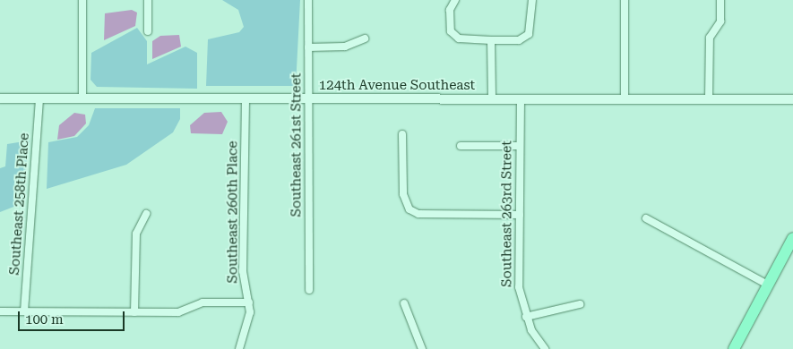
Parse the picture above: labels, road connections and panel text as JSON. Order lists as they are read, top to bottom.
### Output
{
  "streets": {
    "street": [
      "124th Avenue Southeast",
      "Southeast 261st Street",
      "Southeast 258th Place",
      "Southeast 260th Place",
      "Southeast 263rd Street"
    ]
  },
  "crossings": [
    ["124th Avenue Southeast", "Southeast 261st Street"],
    ["124th Avenue Southeast", "Southeast 258th Place"],
    ["124th Avenue Southeast", "Southeast 260th Place"],
    ["124th Avenue Southeast", "Southeast 263rd Street"]
  ],
  "scale_bar": "100 m"
}
